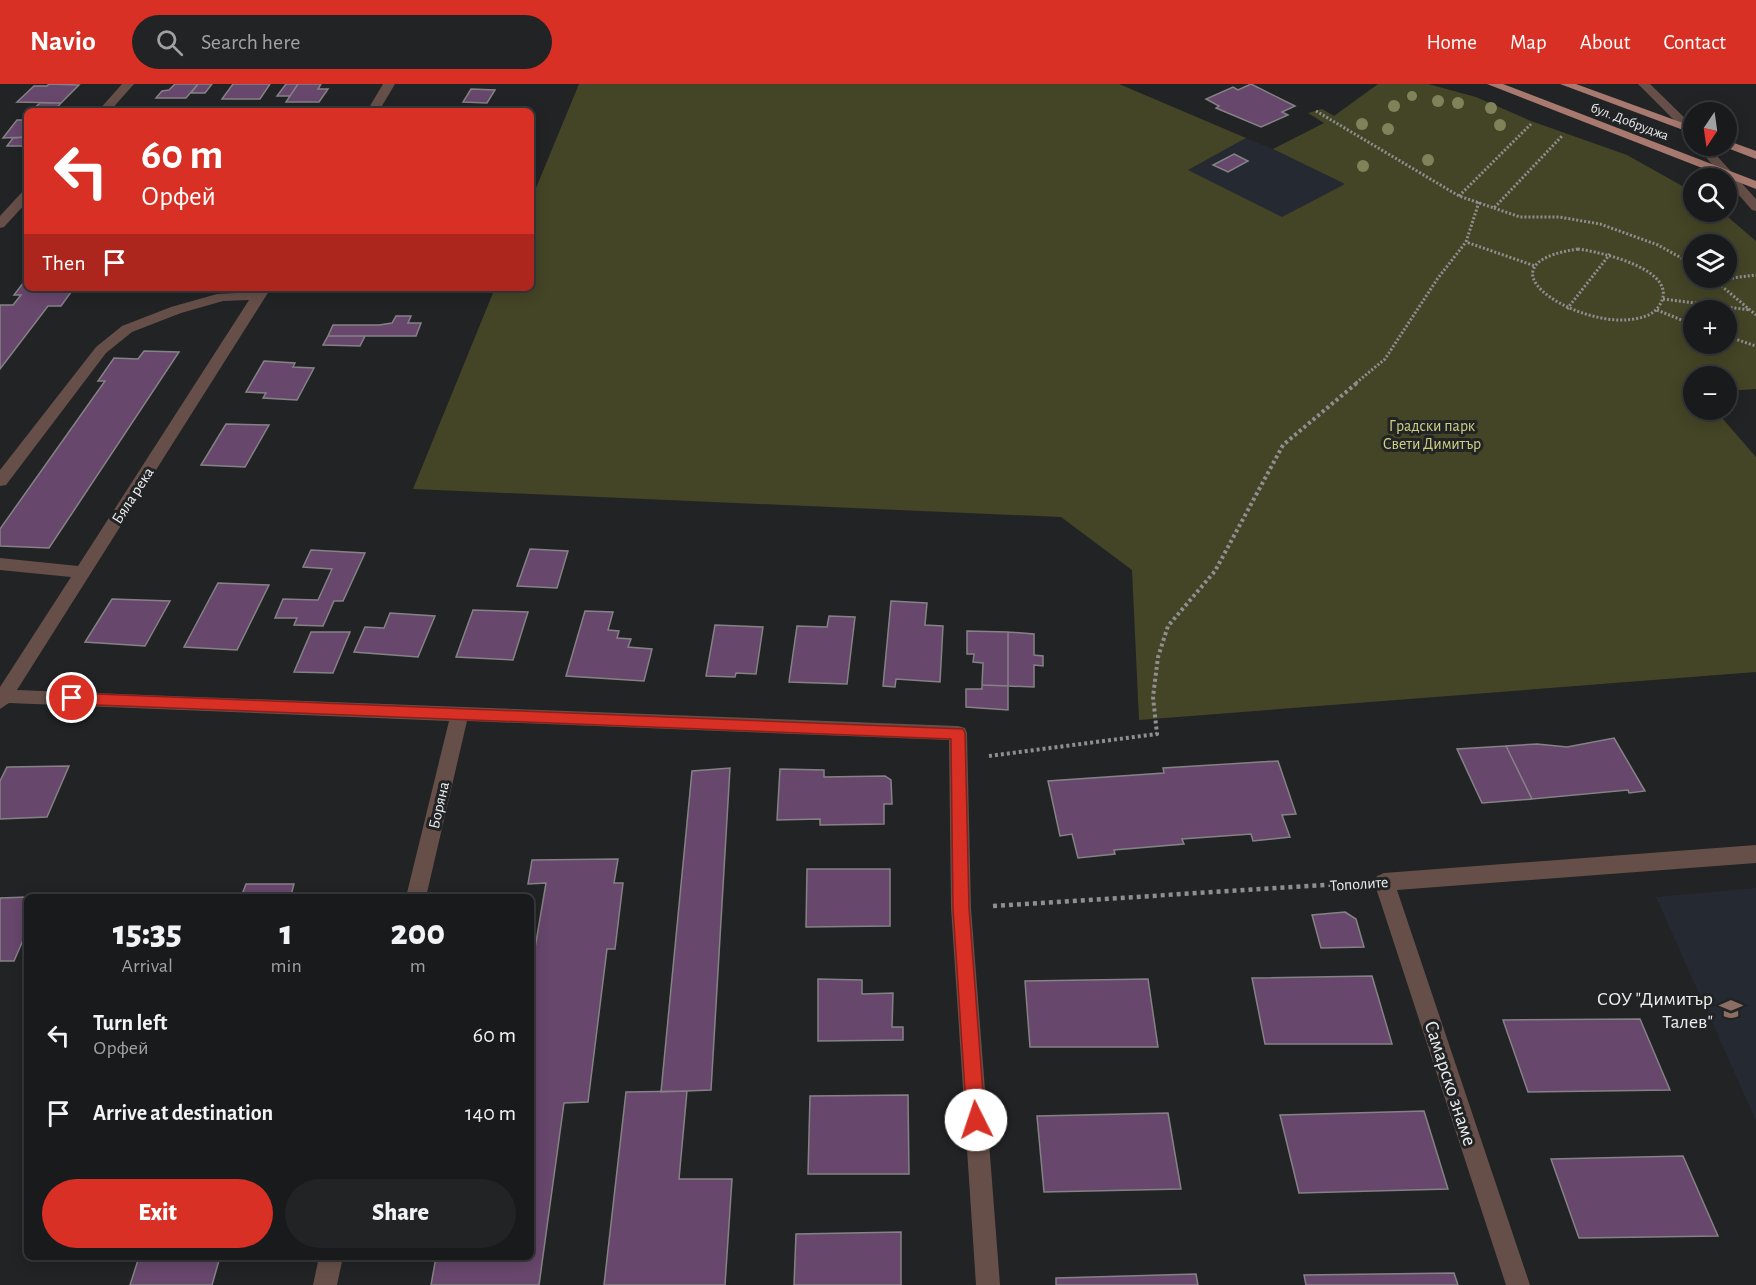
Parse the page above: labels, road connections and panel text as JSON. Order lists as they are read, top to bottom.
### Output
{
  "streets": {
    "main road": ["бул. Добруджа"],
    "street": [
      "Бяла река",
      "Боряна",
      "Тополите",
      "Самарско знаме"
    ]
  },
  "crossings": [
    ["Тополите", "Самарско знаме"]
  ],
  "parks": ["Градски парк Свети Димитър"],
  "places": {
    "school or university": ["СОУ \"Димитър Талев\""]
  },
  "north": "bottom",
  "page": {
    "header": "Navio",
    "search": "Search here",
    "nav": [
      "Home",
      "Map",
      "About",
      "Contact"
    ],
    "map_buttons": ["+", "−"],
    "turn": ["60 m", "Орфей"],
    "then": "Then",
    "eta": [
      "15:35",
      "Arrival",
      "1",
      "min",
      "200",
      "m"
    ],
    "list": [
      {
        "name": "Turn left",
        "note": "Орфей",
        "value": "60 m"
      },
      {
        "name": "Arrive at destination",
        "value": "140 m"
      }
    ],
    "buttons": ["Exit", "Share"]
  }
}
